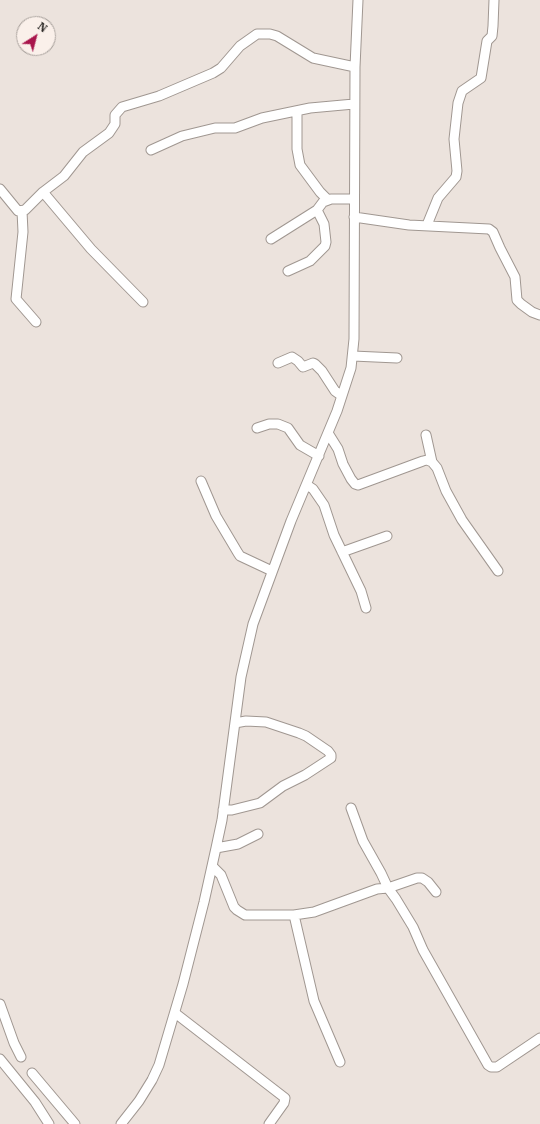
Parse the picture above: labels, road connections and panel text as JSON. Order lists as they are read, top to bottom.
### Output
{
  "north": "top right"
}
